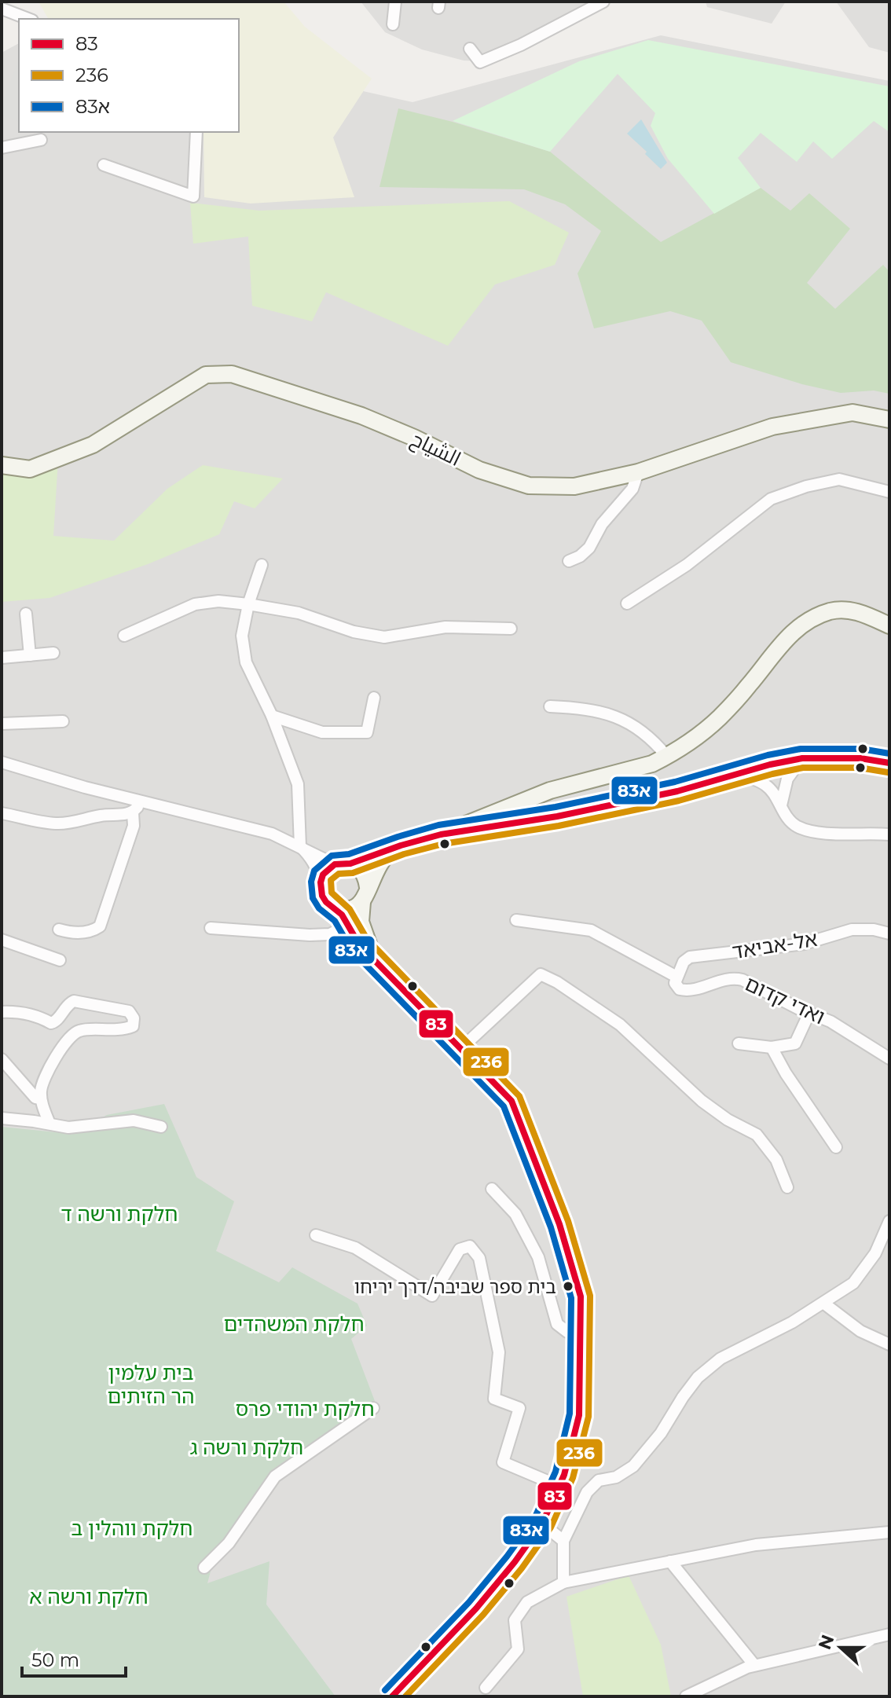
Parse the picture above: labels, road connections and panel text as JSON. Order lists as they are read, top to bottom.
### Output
{
  "streets": {
    "main road": ["الشياح"],
    "street": ["אל-אביאד", "ואדי קדום"]
  },
  "crossings": [
    ["אל-אביאד", "ואדי קדום"]
  ],
  "parks": [
    "חלקת ורשה ד",
    "חלקת המשהדים",
    "בית עלמין הר הזיתים",
    "חלקת יהודי פרס",
    "חלקת ורשה ג",
    "חלקת ווהלין ב",
    "חלקת ורשה א"
  ],
  "places": ["בית ספר שביבה/דרך יריחו"],
  "lines": ["transit line 83א", "transit line 83", "transit line 236"],
  "legend": ["83", "236", "83א"],
  "scale_bar": "50 m",
  "north": "left"
}
